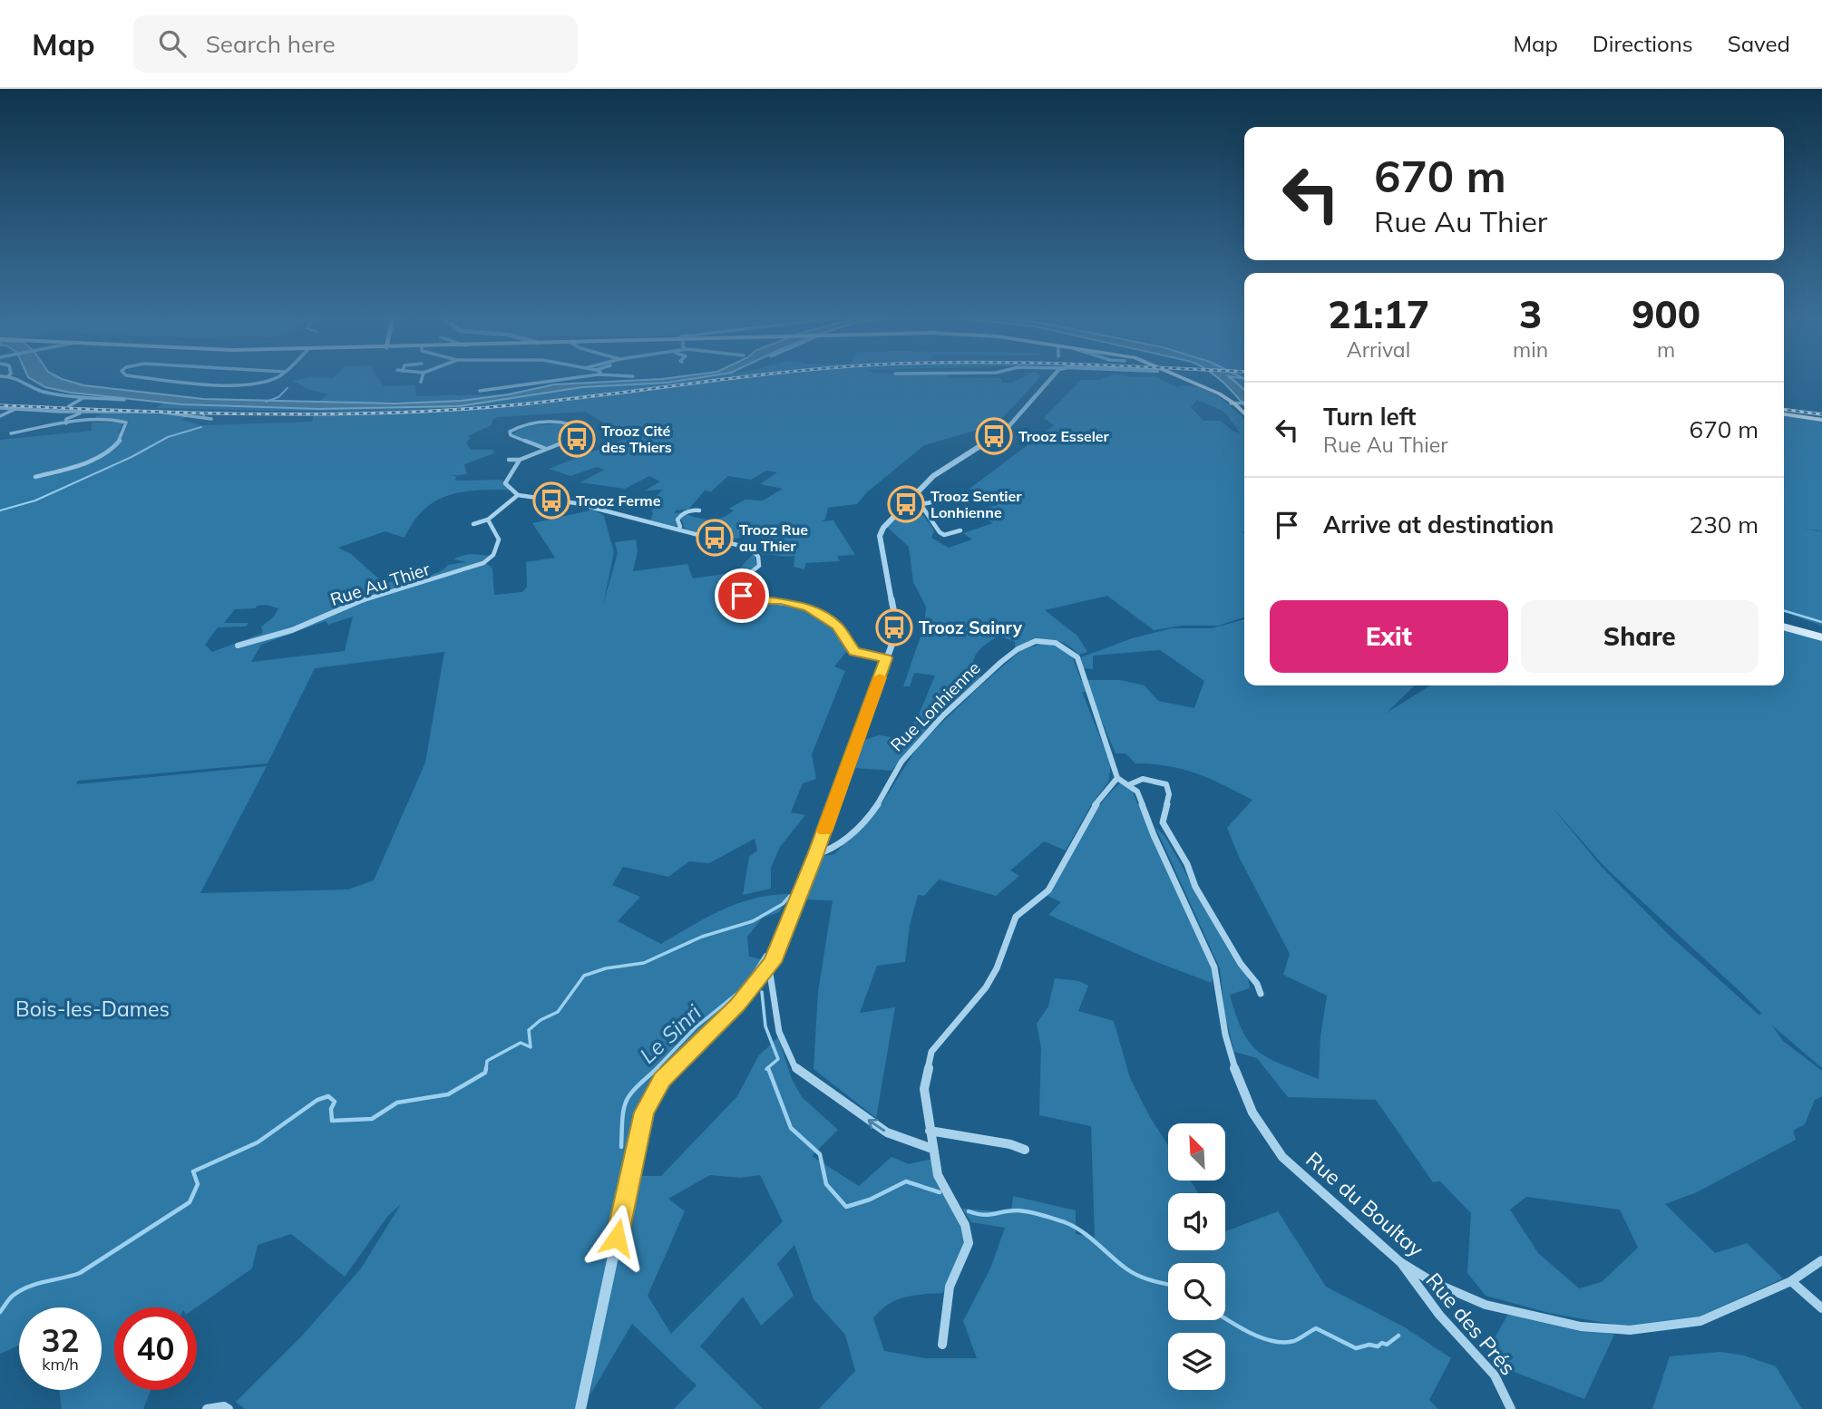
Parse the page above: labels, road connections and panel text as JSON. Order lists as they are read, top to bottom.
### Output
{
  "streets": {
    "street": [
      "Rue Au Thier",
      "Rue Lonhienne",
      "Rue du Boultay",
      "Rue des Prés"
    ]
  },
  "crossings": [
    ["Rue du Boultay", "Rue des Prés"]
  ],
  "water": ["Le Sinri"],
  "parks": ["Bois-les-Dames"],
  "places": {
    "bus stop": [
      "Trooz Esseler",
      "Trooz Cité des Thiers",
      "Trooz Ferme",
      "Trooz Sentier Lonhienne",
      "Trooz Rue au Thier",
      "Trooz Sainry"
    ]
  },
  "north": "top left",
  "page": {
    "header": "Map",
    "search": "Search here",
    "nav": ["Map", "Directions", "Saved"],
    "turn": ["670 m", "Rue Au Thier"],
    "eta": [
      "21:17",
      "Arrival",
      "3",
      "min",
      "900",
      "m"
    ],
    "list": [
      {
        "name": "Turn left",
        "note": "Rue Au Thier",
        "value": "670 m"
      },
      {
        "name": "Arrive at destination",
        "value": "230 m"
      }
    ],
    "buttons": ["Exit", "Share"],
    "speed": "32 km/h",
    "limit": "40"
  }
}
